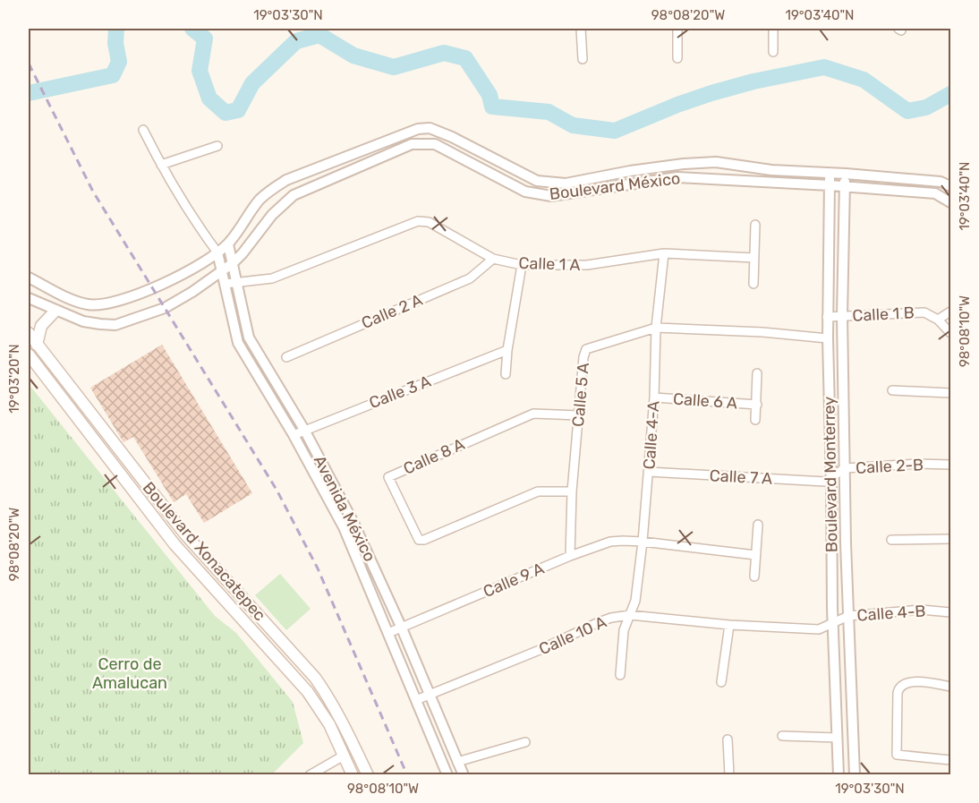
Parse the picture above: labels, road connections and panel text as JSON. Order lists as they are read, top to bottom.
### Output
{
  "streets": {
    "main road": ["Boulevard Xonacatepec"],
    "street": [
      "Boulevard México",
      "Calle 1 A",
      "Calle 2 A",
      "Calle 1 B",
      "Calle 3 A",
      "Calle 5 A",
      "Calle 6 A",
      "Calle 4-A",
      "Calle 8 A",
      "Calle 2-B",
      "Boulevard Monterrey",
      "Calle 7 A",
      "Avenida México",
      "Calle 9 A",
      "Calle 4-B",
      "Calle 10 A"
    ]
  },
  "crossings": [
    ["Boulevard México", "Boulevard Monterrey"],
    ["Boulevard México", "Avenida México"],
    ["Calle 1 A", "Calle 2 A"],
    ["Calle 1 A", "Calle 4-A"],
    ["Calle 1 A", "Avenida México"],
    ["Calle 1 B", "Boulevard Monterrey"],
    ["Calle 3 A", "Avenida México"],
    ["Calle 5 A", "Calle 4-A"],
    ["Calle 5 A", "Calle 8 A"],
    ["Calle 5 A", "Boulevard Monterrey"],
    ["Calle 5 A", "Calle 9 A"],
    ["Calle 6 A", "Calle 4-A"],
    ["Calle 4-A", "Calle 7 A"],
    ["Calle 4-A", "Calle 9 A"],
    ["Calle 4-A", "Calle 10 A"],
    ["Calle 2-B", "Boulevard Monterrey"],
    ["Calle 2-B", "Calle 7 A"],
    ["Boulevard Monterrey", "Calle 7 A"],
    ["Boulevard Monterrey", "Calle 4-B"],
    ["Boulevard Monterrey", "Calle 10 A"],
    ["Avenida México", "Calle 9 A"],
    ["Avenida México", "Calle 10 A"],
    ["Calle 4-B", "Calle 10 A"]
  ],
  "parks": ["Cerro de Amalucan"],
  "coordinates": [
    "19°03'30\"N",
    "98°08'20\"W",
    "19°03'40\"N",
    "98°08'10\"W",
    "19°03'20\"N"
  ]
}
